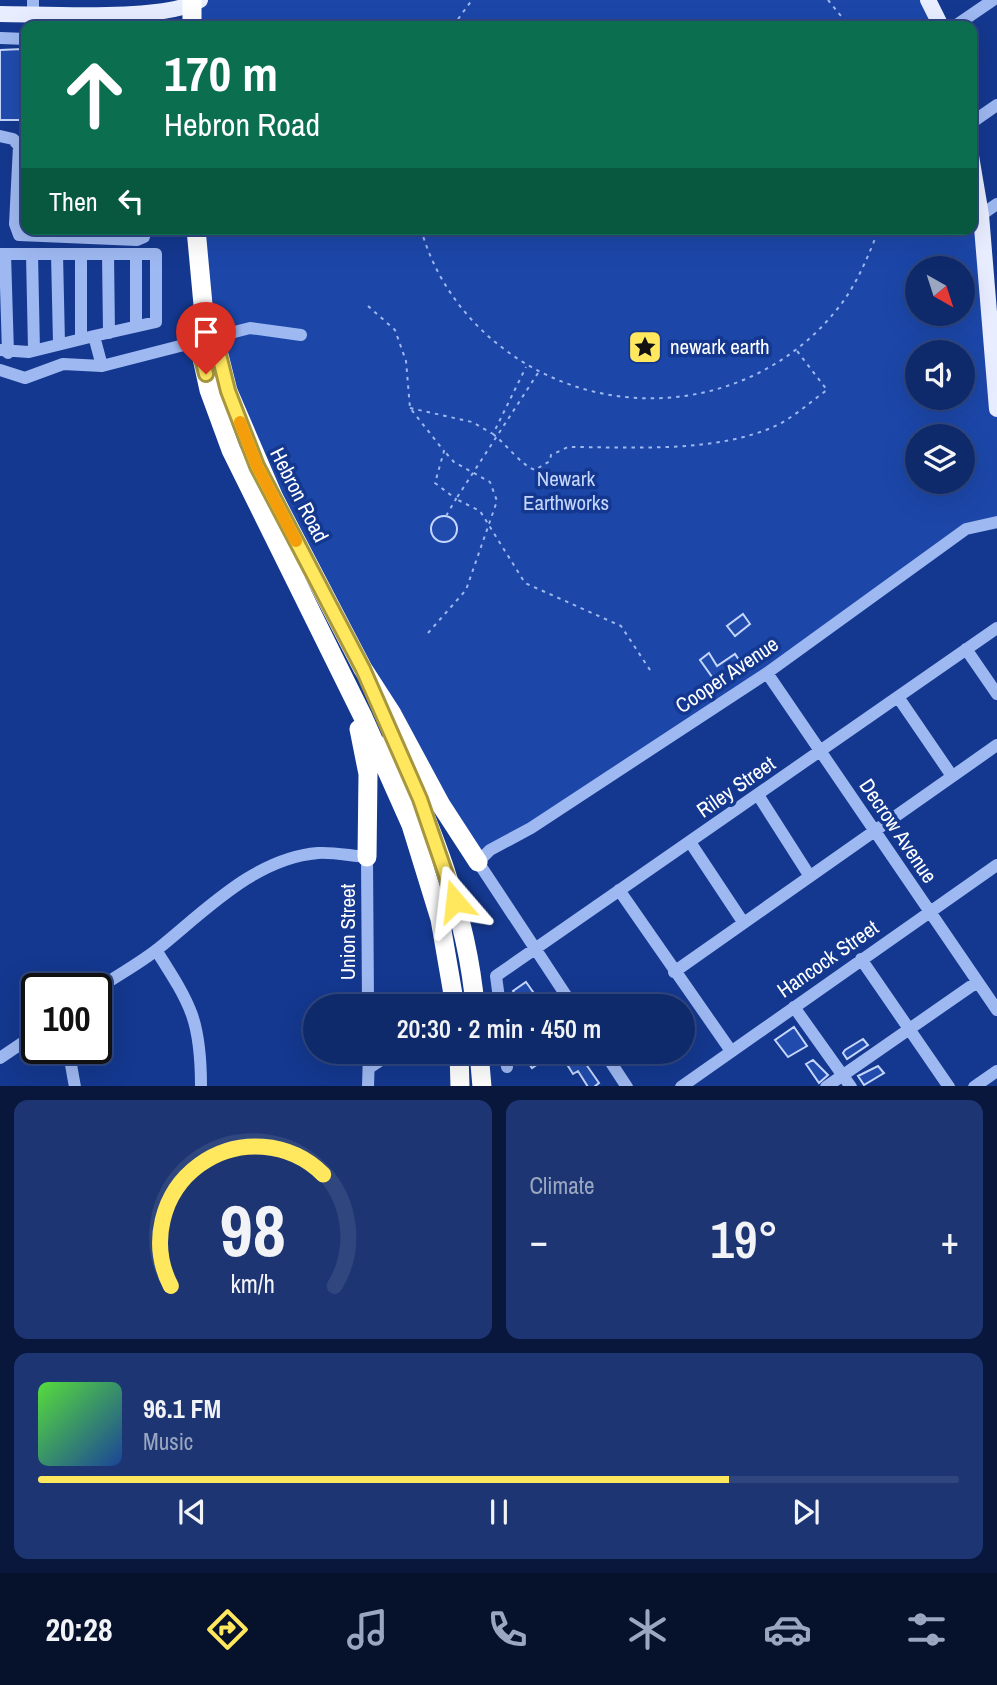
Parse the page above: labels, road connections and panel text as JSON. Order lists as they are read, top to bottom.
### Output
{
  "streets": {
    "highway": ["Hebron Road"],
    "street": [
      "Cooper Avenue",
      "Riley Street",
      "Decrow Avenue",
      "Union Street",
      "Hancock Street"
    ]
  },
  "crossings": [
    ["Cooper Avenue", "Decrow Avenue"],
    ["Riley Street", "Decrow Avenue"],
    ["Decrow Avenue", "Hancock Street"]
  ],
  "parks": ["Newark Earthworks"],
  "places": {
    "place": ["newark earth"]
  },
  "north": "bottom right",
  "page": {
    "turn": ["170 m", "Hebron Road"],
    "then": "Then",
    "limit": "100",
    "trip": "20:30 · 2 min · 450 m",
    "tile": "Climate",
    "heat": ["−", "19°", "+"],
    "song": ["96.1 FM", "Music"],
    "tabs": "20:28",
    "gauge": ["98", "km/h"]
  }
}
